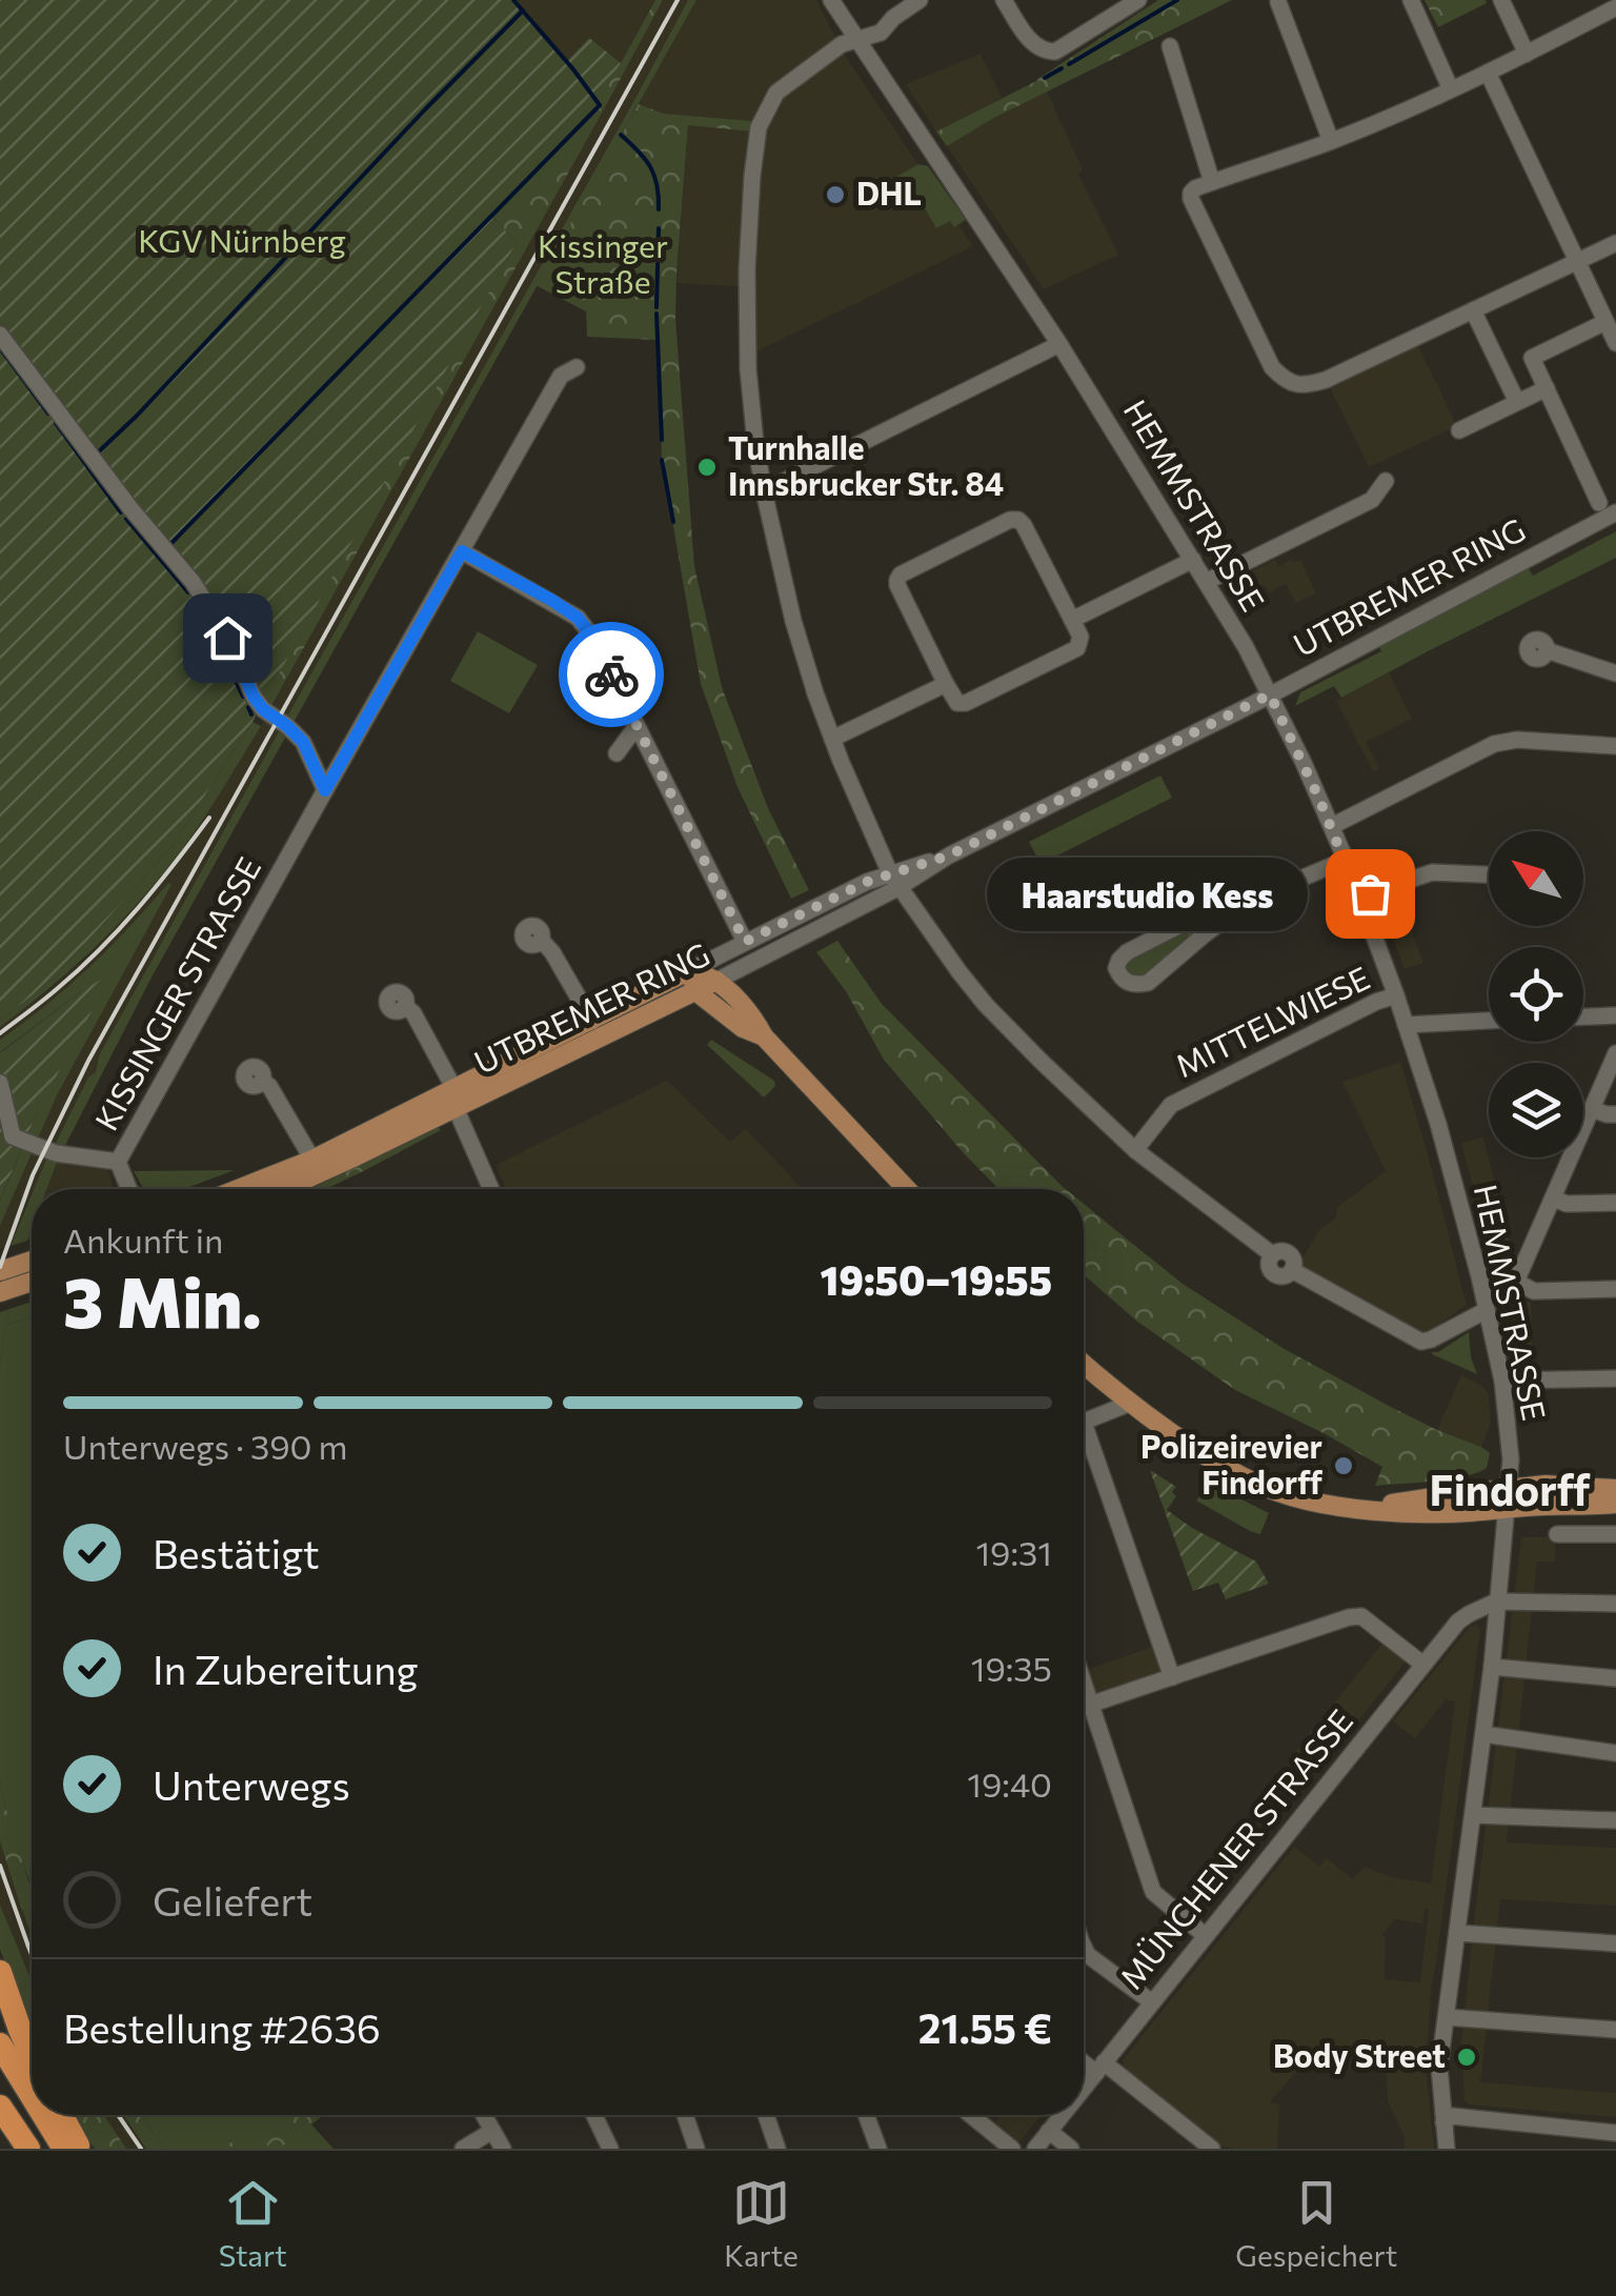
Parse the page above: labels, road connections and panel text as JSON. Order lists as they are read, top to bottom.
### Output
{
  "streets": {
    "main road": ["UTBREMER RING"],
    "street": [
      "HEMMSTRASSE",
      "KISSINGER STRASSE",
      "MITTELWIESE",
      "MÜNCHENER STRASSE"
    ]
  },
  "crossings": [
    ["HEMMSTRASSE", "UTBREMER RING"],
    ["HEMMSTRASSE", "MITTELWIESE"],
    ["HEMMSTRASSE", "MÜNCHENER STRASSE"]
  ],
  "districts": ["Findorff"],
  "parks": ["KGV Nürnberg", "Kissinger Straße"],
  "places": [
    "DHL",
    "Turnhalle Innsbrucker Str. 84",
    "Haarstudio Kess",
    "Polizeirevier Findorff",
    "Body Street"
  ],
  "north": "top left",
  "page": {
    "bubble": "Haarstudio Kess",
    "heading": ["3 Min.", "Ankunft in", "19:50–19:55"],
    "panel": ["Bestellung #2636", "21.55 €"],
    "bar": "Unterwegs · 390 m",
    "list": [
      ["Bestätigt", "19:31"],
      ["In Zubereitung", "19:35"],
      ["Unterwegs", "19:40"],
      "Geliefert"
    ],
    "tabs": ["Start", "Karte", "Gespeichert"]
  }
}
